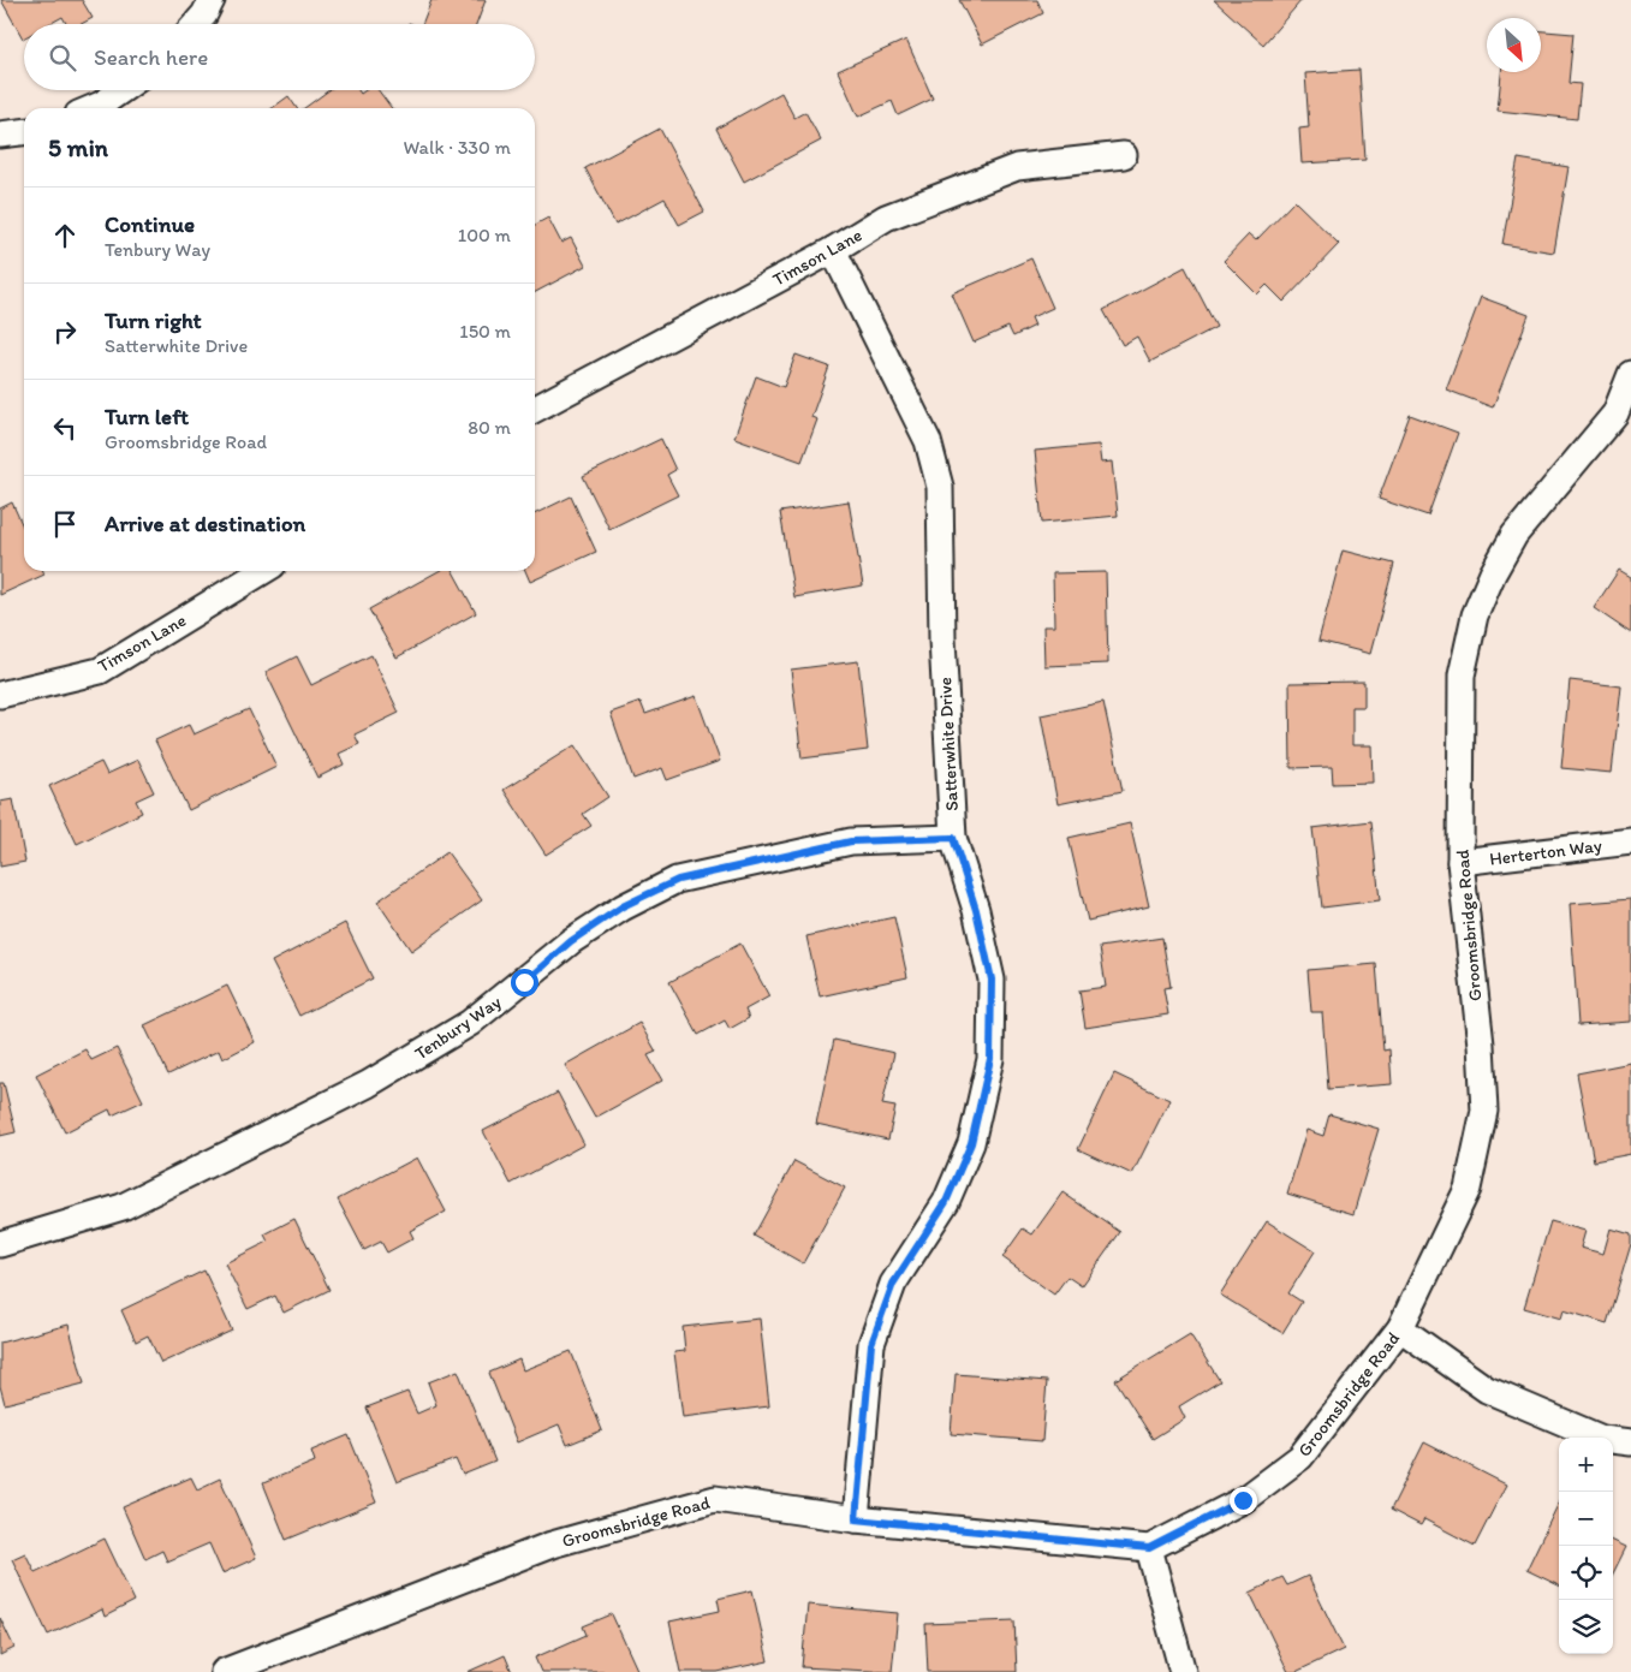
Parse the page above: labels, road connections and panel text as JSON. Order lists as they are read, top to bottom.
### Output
{
  "streets": {
    "street": [
      "Timson Lane",
      "Satterwhite Drive",
      "Herterton Way",
      "Groomsbridge Road",
      "Tenbury Way"
    ]
  },
  "crossings": [
    ["Timson Lane", "Satterwhite Drive"],
    ["Satterwhite Drive", "Groomsbridge Road"],
    ["Satterwhite Drive", "Tenbury Way"],
    ["Herterton Way", "Groomsbridge Road"]
  ],
  "north": "bottom right",
  "page": {
    "search": "Search here",
    "heading": ["5 min", "Walk · 330 m"],
    "list": [
      ["Continue", "Tenbury Way", "100 m"],
      ["Turn right", "Satterwhite Drive", "150 m"],
      ["Turn left", "Groomsbridge Road", "80 m"],
      "Arrive at destination"
    ],
    "map_buttons": ["+", "−"]
  }
}
